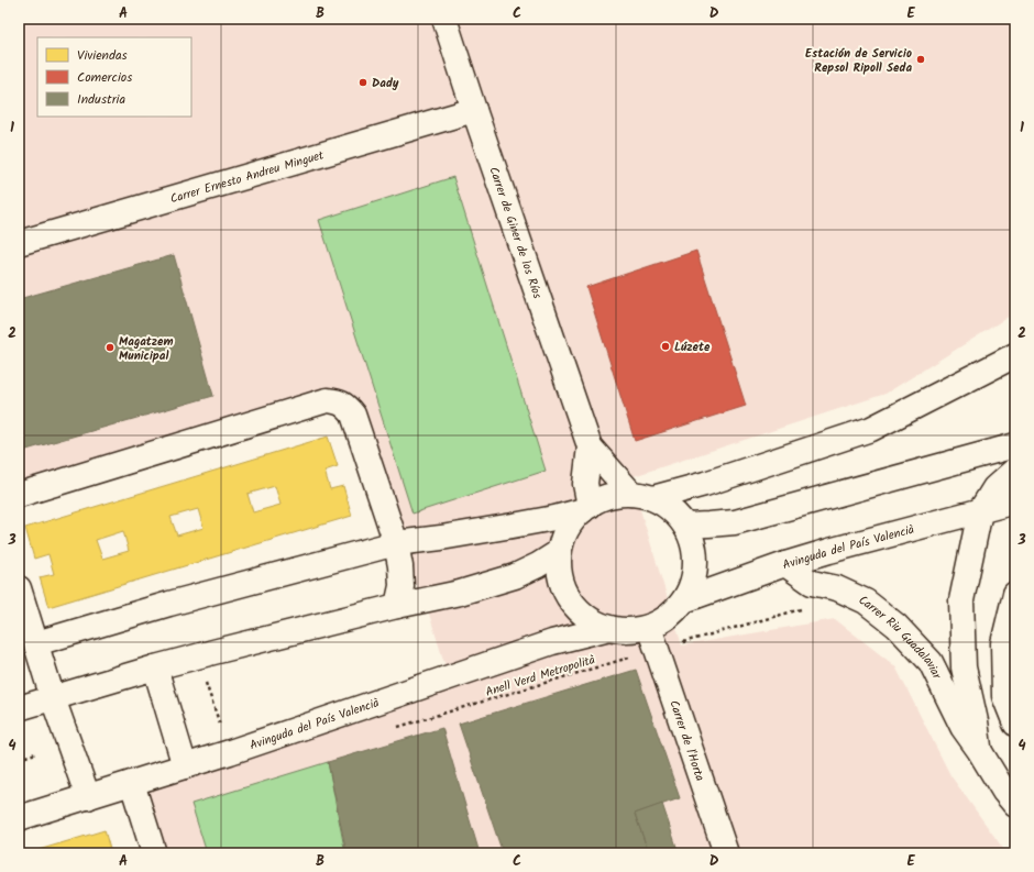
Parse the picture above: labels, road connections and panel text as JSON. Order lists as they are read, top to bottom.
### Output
{
  "streets": {
    "street": [
      "Carrer Ernesto Andreu Minguet",
      "Carrer de Giner de los Ríos",
      "Avinguda del País Valencià",
      "Carrer Riu Guadalaviar",
      "Carrer de l'Horta"
    ],
    "path": ["Anell Verd Metropolità"]
  },
  "crossings": [
    ["Carrer Ernesto Andreu Minguet", "Carrer de Giner de los Ríos"],
    ["Carrer de Giner de los Ríos", "Avinguda del País Valencià"],
    ["Carrer de Giner de los Ríos", "Anell Verd Metropolità"],
    ["Carrer de Giner de los Ríos", "Carrer de l'Horta"],
    ["Avinguda del País Valencià", "Carrer Riu Guadalaviar"],
    ["Avinguda del País Valencià", "Anell Verd Metropolità"],
    ["Avinguda del País Valencià", "Carrer de l'Horta"],
    ["Anell Verd Metropolità", "Carrer de l'Horta"]
  ],
  "places": [
    "Estación de Servicio Repsol Ripoll Seda",
    "Dady",
    "Lúzete",
    "Magatzem Municipal"
  ],
  "legend": ["Viviendas", "Comercios", "Industria"],
  "grid": {
    "columns": [
      "A",
      "B",
      "C",
      "D",
      "E"
    ],
    "rows": [
      "1",
      "2",
      "3",
      "4"
    ]
  }
}
